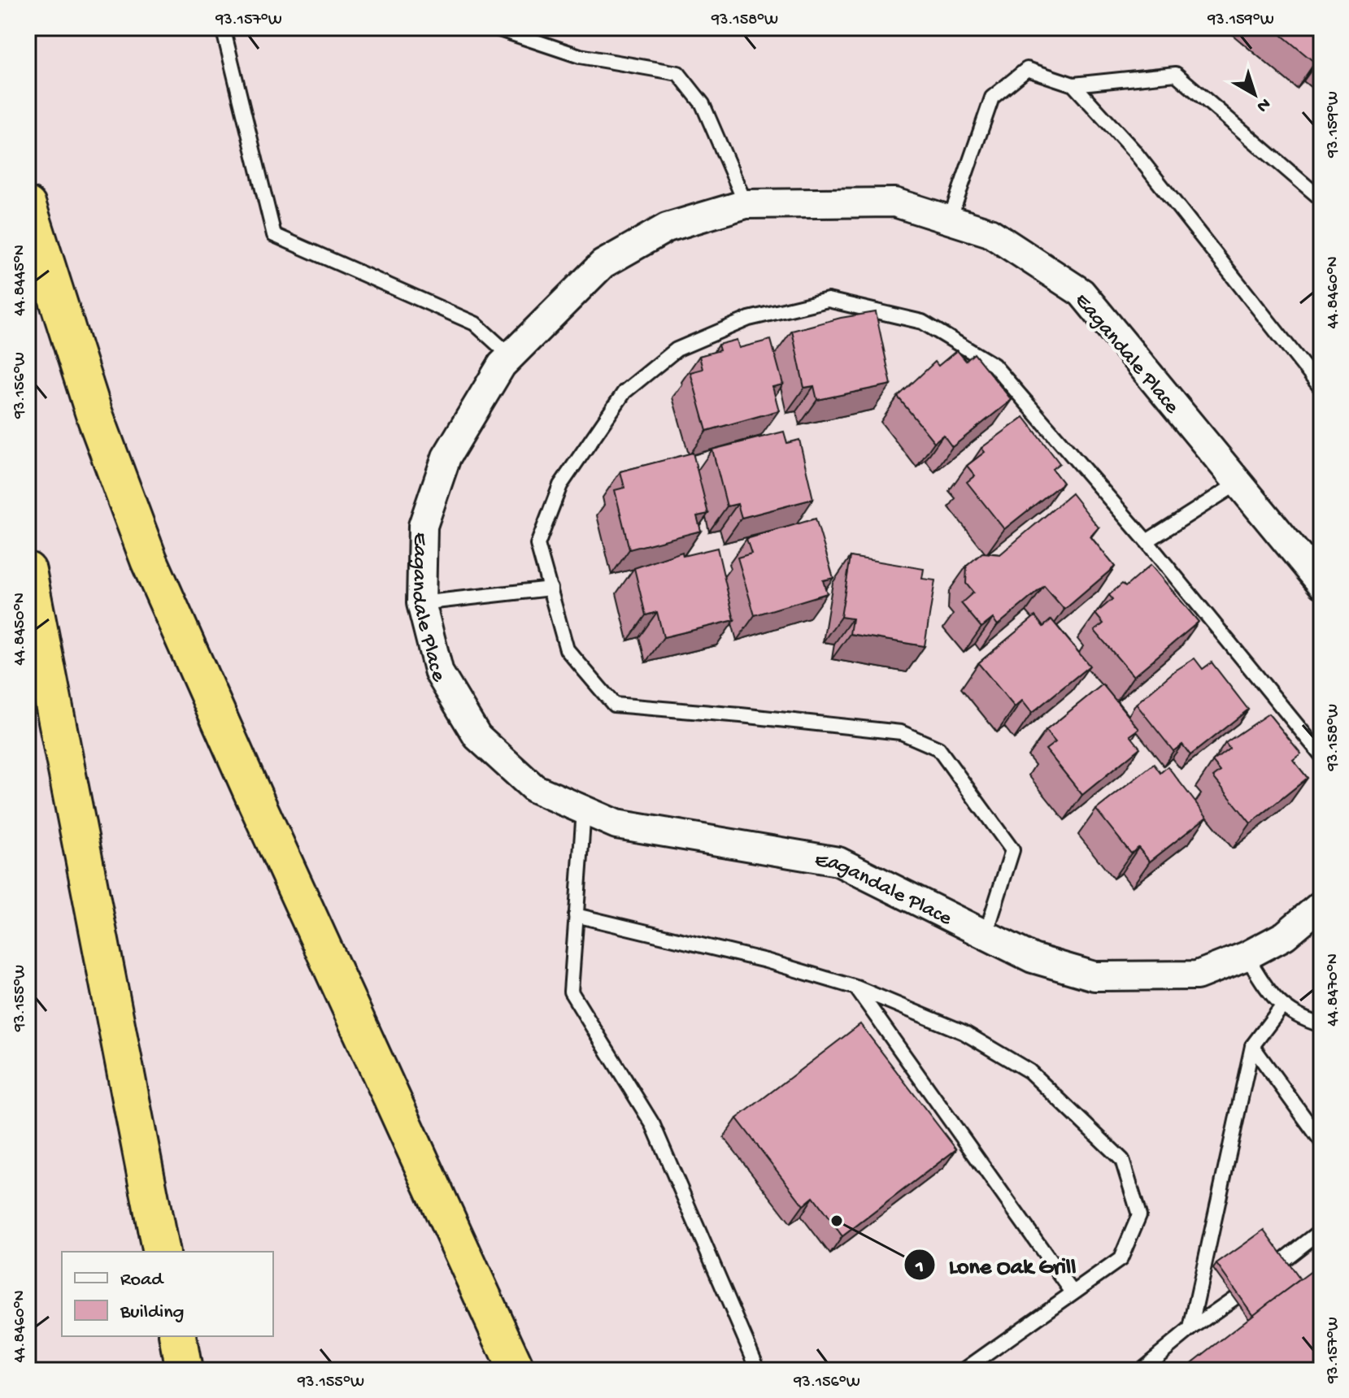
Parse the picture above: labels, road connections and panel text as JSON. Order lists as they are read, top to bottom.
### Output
{
  "streets": {
    "street": ["Eagandale Place"]
  },
  "places": ["Lone Oak Grill"],
  "legend": ["Road", "Building"],
  "north": "bottom right",
  "coordinates": [
    "93.157°W",
    "93.158°W",
    "93.159°W",
    "44.8445°N",
    "44.8460°N",
    "93.156°W",
    "44.8450°N",
    "44.8470°N",
    "93.155°W"
  ]
}
